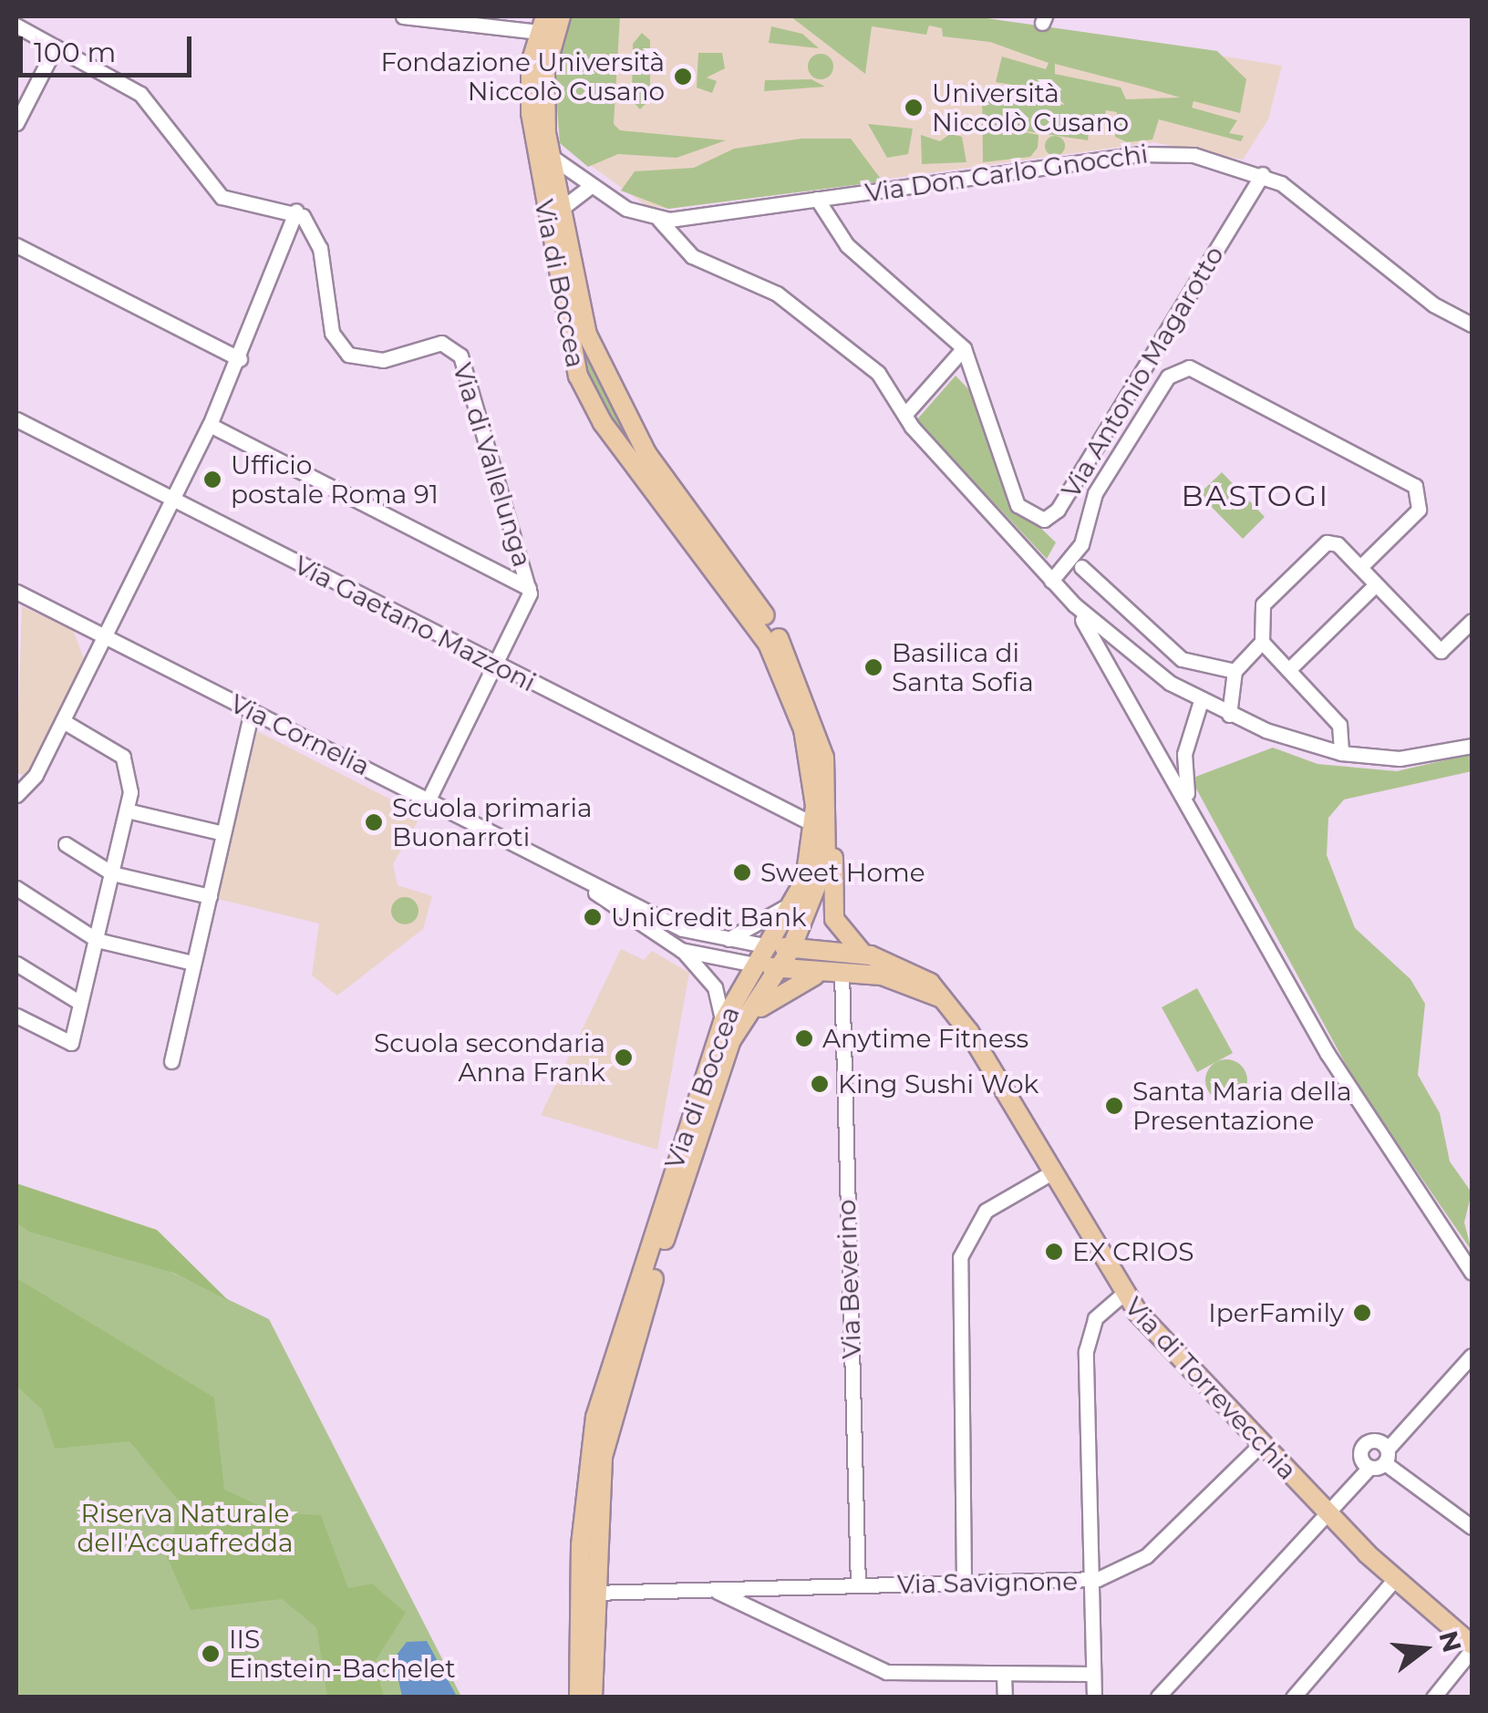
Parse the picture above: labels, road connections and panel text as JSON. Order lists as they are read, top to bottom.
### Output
{
  "streets": {
    "main road": ["Via di Boccea", "Via di Torrevecchia"],
    "street": [
      "Via Don Carlo Gnocchi",
      "Via Antonio Magarotto",
      "Via di Vallelunga",
      "Via Gaetano Mazzoni",
      "Via Cornelia",
      "Via Beverino",
      "Via Savignone"
    ]
  },
  "crossings": [
    ["Via Don Carlo Gnocchi", "Via Antonio Magarotto"],
    ["Via di Boccea", "Via Gaetano Mazzoni"],
    ["Via di Boccea", "Via Cornelia"],
    ["Via di Boccea", "Via di Torrevecchia"],
    ["Via di Boccea", "Via Savignone"],
    ["Via di Vallelunga", "Via Gaetano Mazzoni"],
    ["Via di Vallelunga", "Via Cornelia"],
    ["Via Cornelia", "Via di Torrevecchia"],
    ["Via Beverino", "Via Savignone"],
    ["Via di Torrevecchia", "Via Savignone"]
  ],
  "districts": ["BASTOGI"],
  "parks": ["Riserva Naturale dell'Acquafredda"],
  "places": [
    "Fondazione Università Niccolò Cusano",
    "Università Niccolò Cusano",
    "Ufficio postale Roma 91",
    "Basilica di Santa Sofia",
    "Scuola primaria Buonarroti",
    "Sweet Home",
    "UniCredit Bank",
    "Anytime Fitness",
    "Scuola secondaria Anna Frank",
    "King Sushi Wok",
    "Santa Maria della Presentazione",
    "EX CRIOS",
    "IperFamily",
    "IIS Einstein-Bachelet"
  ],
  "scale_bar": "100 m",
  "north": "right"
}
